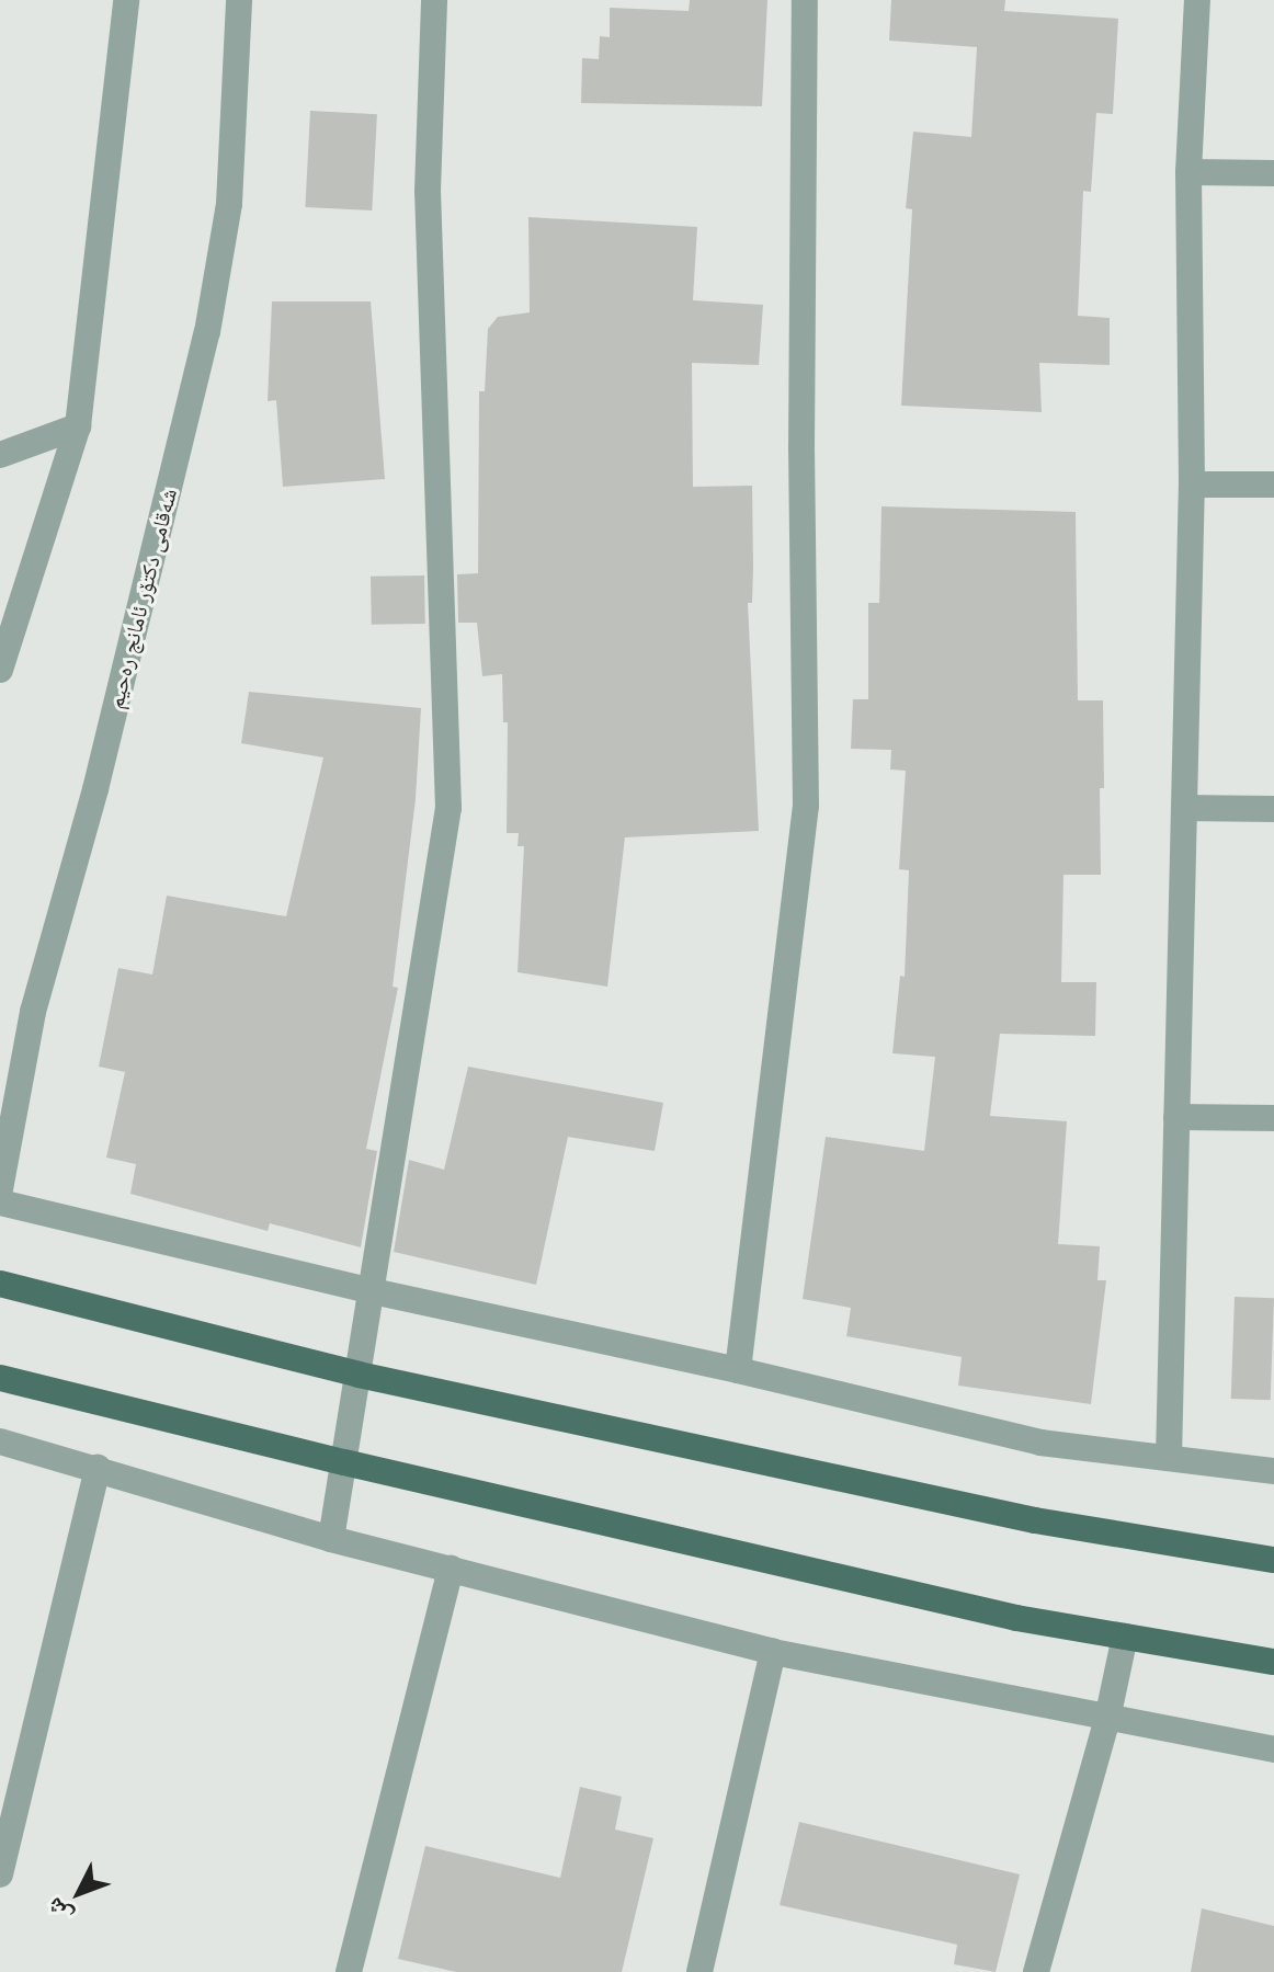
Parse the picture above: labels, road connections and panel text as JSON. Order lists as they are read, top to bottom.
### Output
{
  "streets": {
    "street": ["شەقامی دکتۆر ئامانج رەحیم"]
  },
  "north": "bottom left"
}
